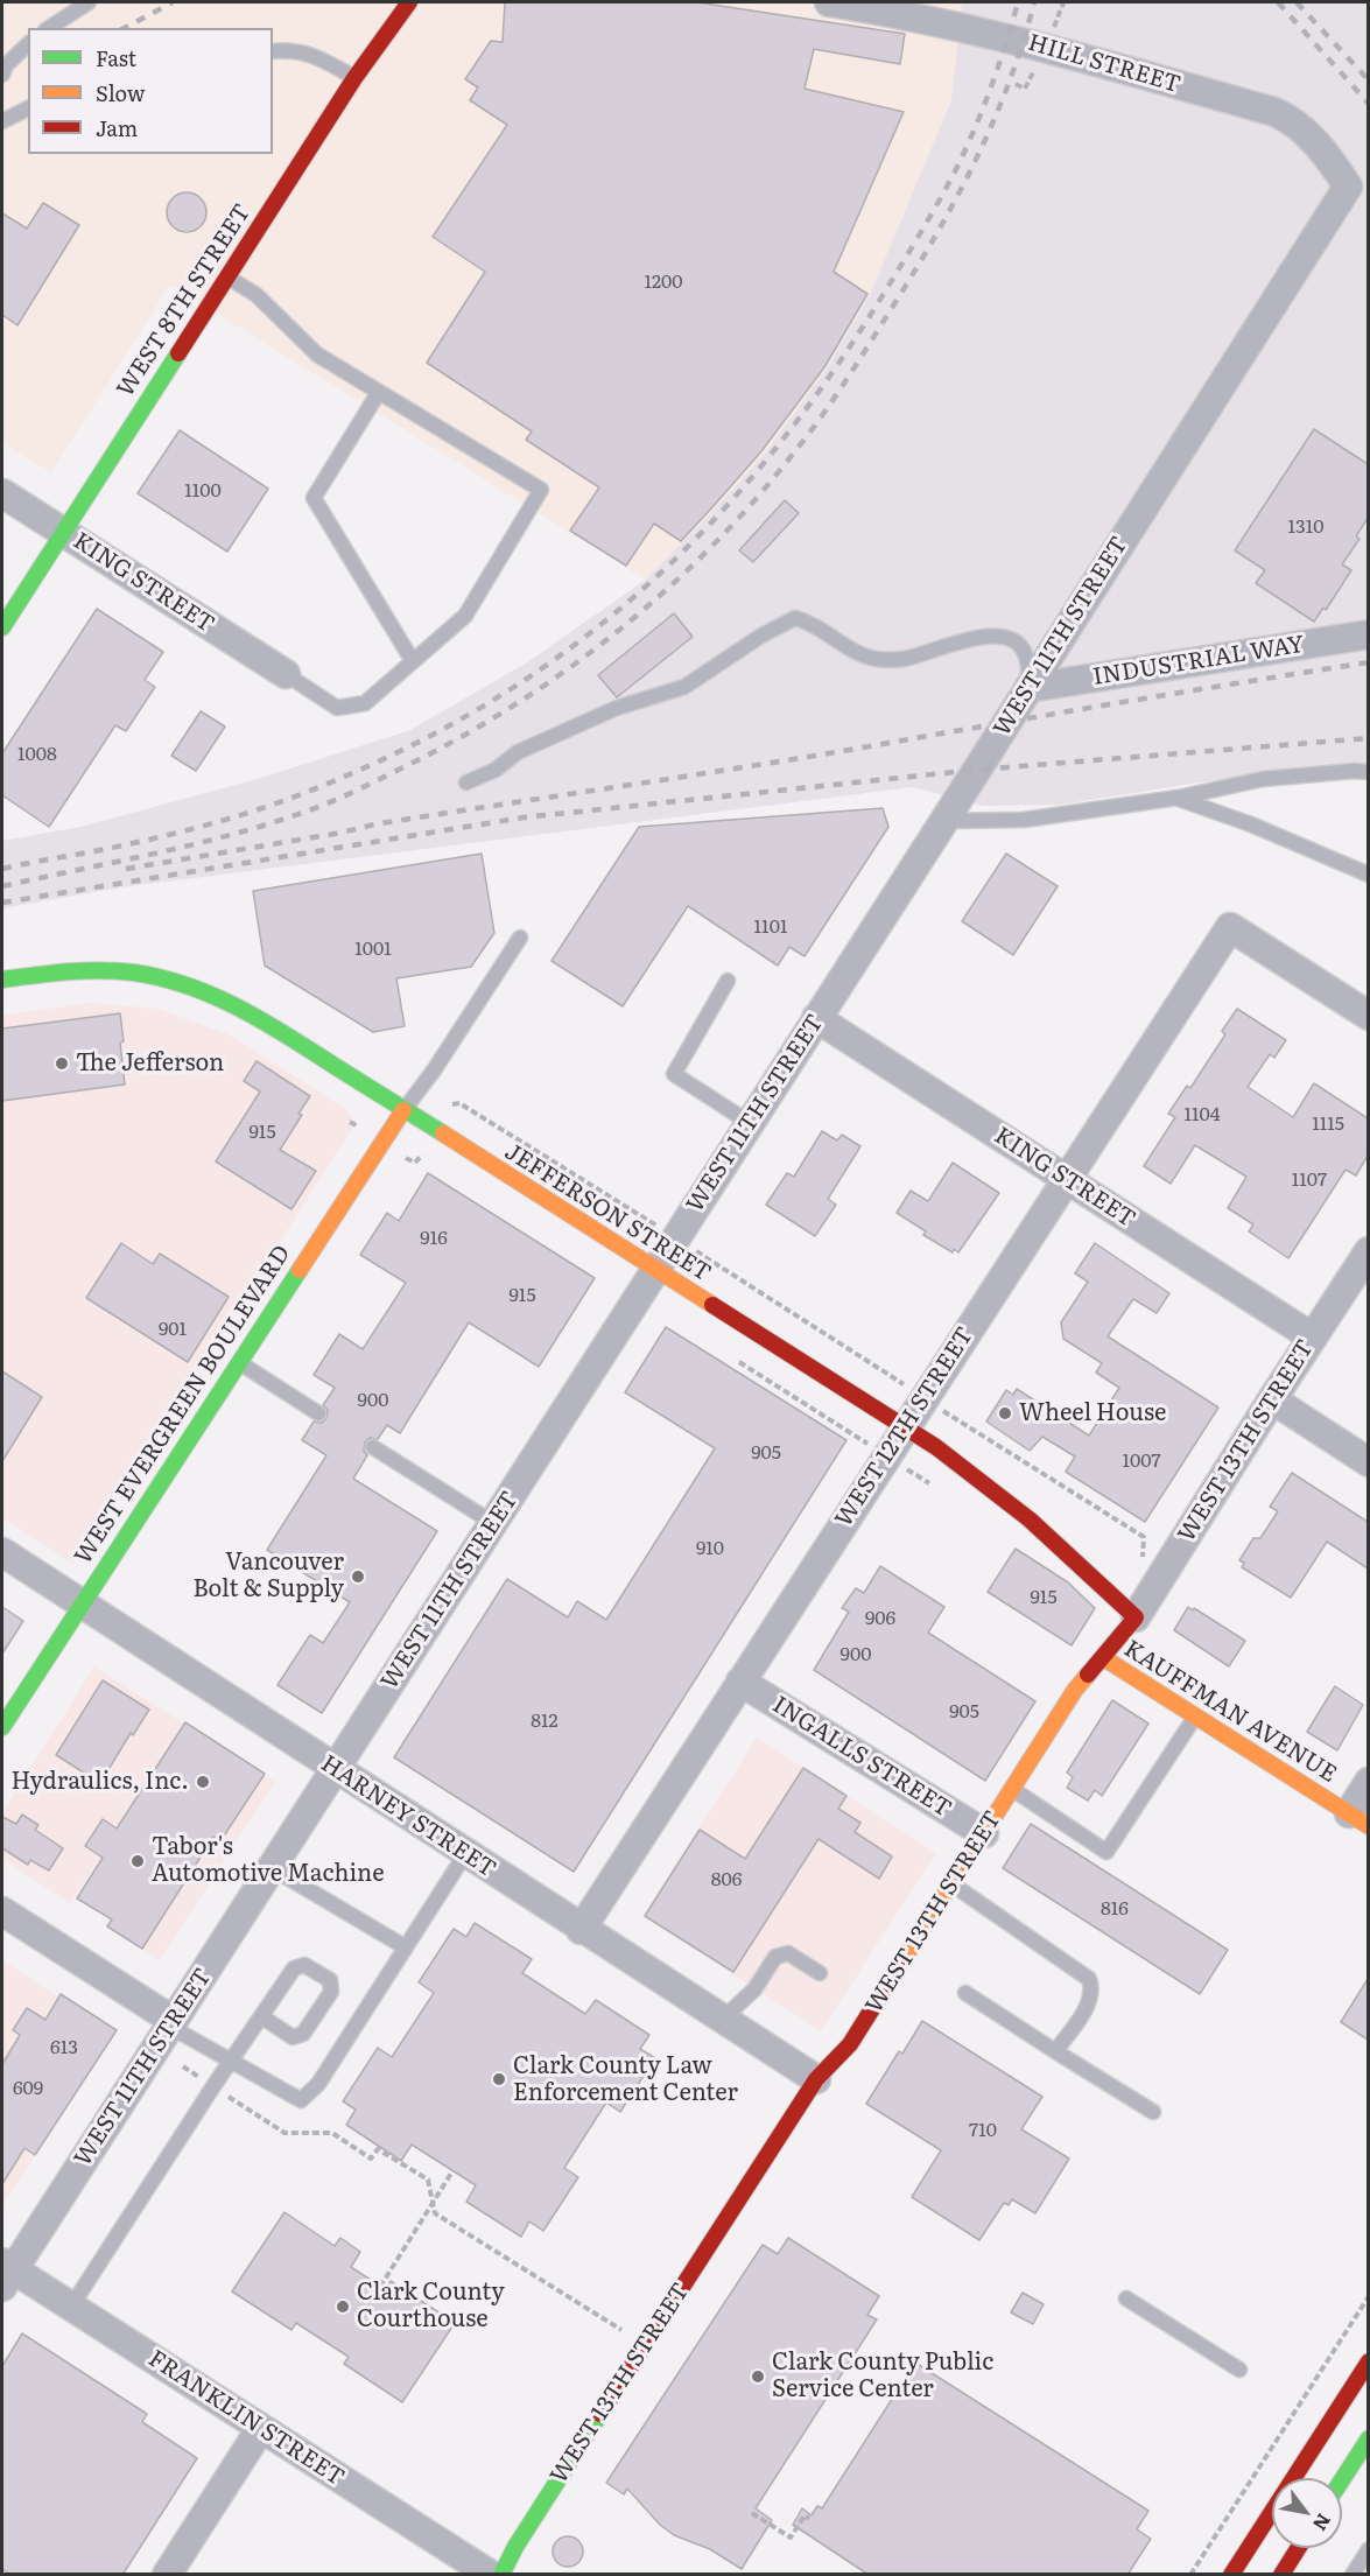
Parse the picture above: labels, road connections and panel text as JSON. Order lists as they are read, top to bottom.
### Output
{
  "streets": {
    "street": [
      "HILL STREET",
      "WEST 8TH STREET",
      "KING STREET",
      "WEST 11TH STREET",
      "INDUSTRIAL WAY",
      "JEFFERSON STREET",
      "WEST EVERGREEN BOULEVARD",
      "WEST 12TH STREET",
      "WEST 13TH STREET",
      "KAUFFMAN AVENUE",
      "INGALLS STREET",
      "HARNEY STREET",
      "FRANKLIN STREET"
    ]
  },
  "crossings": [
    ["HILL STREET", "WEST 11TH STREET"],
    ["WEST 8TH STREET", "KING STREET"],
    ["KING STREET", "WEST 11TH STREET"],
    ["KING STREET", "WEST 12TH STREET"],
    ["KING STREET", "WEST 13TH STREET"],
    ["WEST 11TH STREET", "INDUSTRIAL WAY"],
    ["WEST 11TH STREET", "JEFFERSON STREET"],
    ["WEST 11TH STREET", "HARNEY STREET"],
    ["WEST 11TH STREET", "FRANKLIN STREET"],
    ["JEFFERSON STREET", "WEST EVERGREEN BOULEVARD"],
    ["JEFFERSON STREET", "WEST 12TH STREET"],
    ["JEFFERSON STREET", "WEST 13TH STREET"],
    ["WEST EVERGREEN BOULEVARD", "HARNEY STREET"],
    ["WEST 12TH STREET", "INGALLS STREET"],
    ["WEST 12TH STREET", "HARNEY STREET"],
    ["WEST 13TH STREET", "KAUFFMAN AVENUE"],
    ["WEST 13TH STREET", "INGALLS STREET"],
    ["WEST 13TH STREET", "HARNEY STREET"]
  ],
  "places": [
    "The Jefferson",
    "Wheel House",
    "Vancouver Bolt & Supply",
    "Hydraulics, Inc.",
    "Tabor's Automotive Machine",
    "Clark County Law Enforcement Center",
    "Clark County Courthouse",
    "Clark County Public Service Center"
  ],
  "house_numbers": [
    "1200",
    "1100",
    "1310",
    "1008",
    "1101",
    "1001",
    "1104",
    "1115",
    "915",
    "1107",
    "916",
    "915",
    "901",
    "900",
    "905",
    "1007",
    "910",
    "915",
    "906",
    "900",
    "905",
    "812",
    "806",
    "816",
    "613",
    "609",
    "710"
  ],
  "legend": ["Fast", "Slow", "Jam"],
  "north": "bottom right"
}
